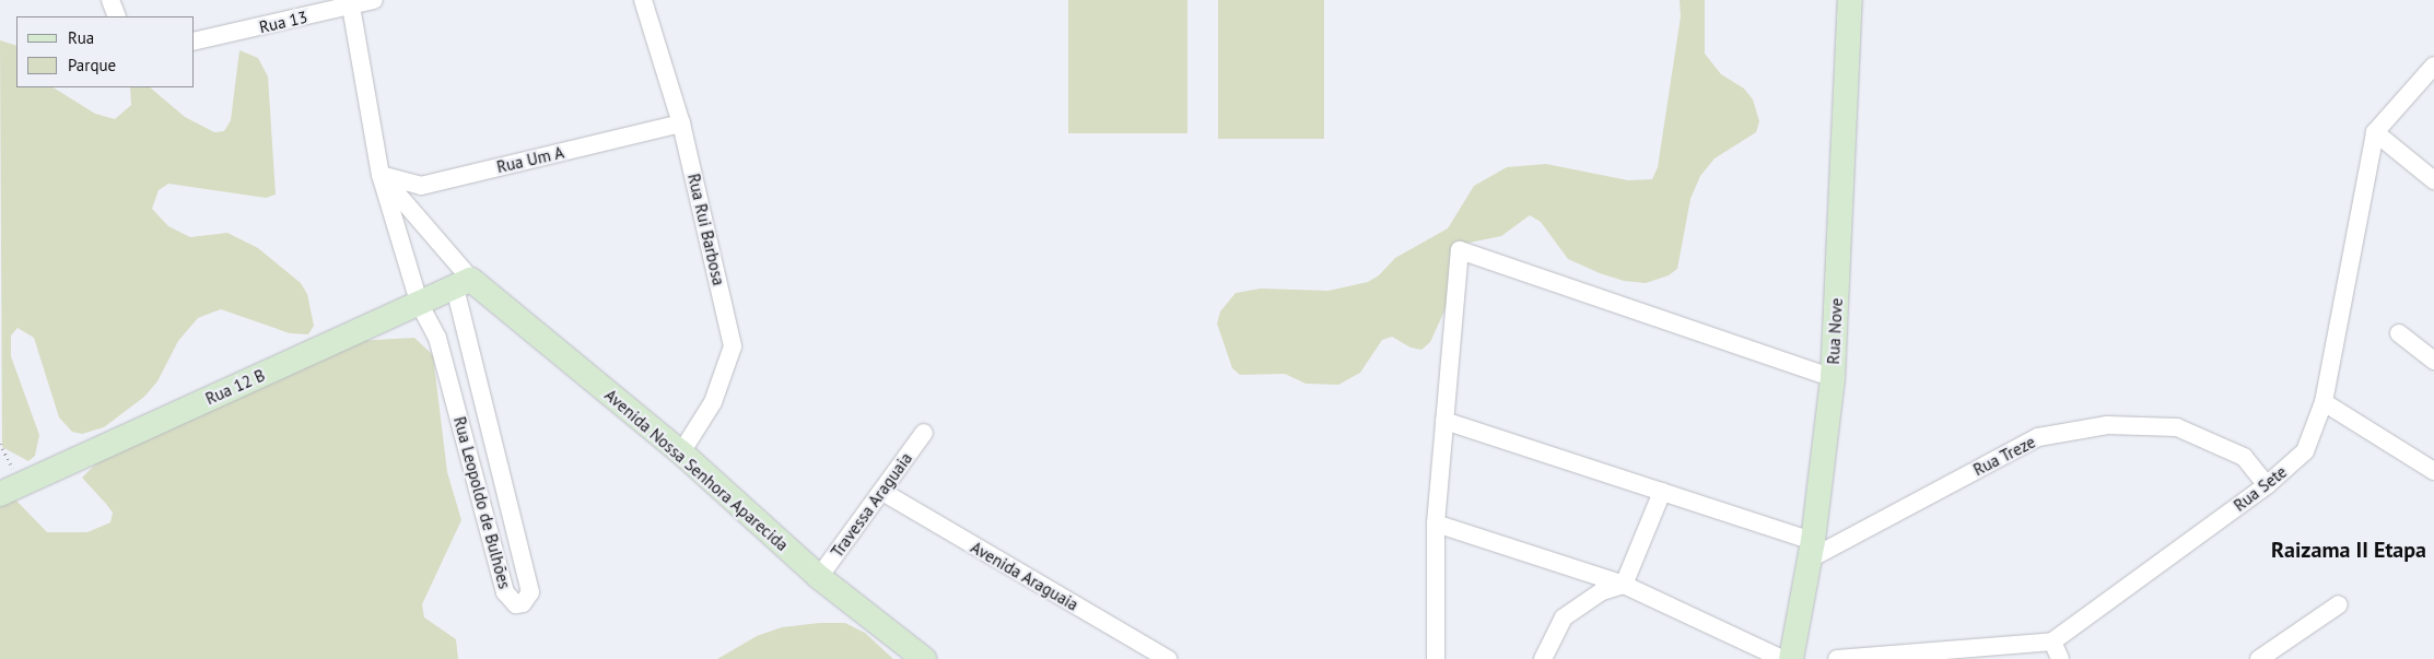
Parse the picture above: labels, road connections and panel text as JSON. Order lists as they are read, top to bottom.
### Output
{
  "streets": {
    "street": [
      "Rua 13",
      "Rua Um A",
      "Rua Rui Barbosa",
      "Rua Nove",
      "Rua 12 B",
      "Rua Treze",
      "Avenida Nossa Senhora Aparecida",
      "Rua Sete",
      "Rua Leopoldo de Bulhões",
      "Travessa Araguaia",
      "Avenida Araguaia"
    ]
  },
  "crossings": [
    ["Rua 13", "Rua Leopoldo de Bulhões"],
    ["Rua Um A", "Rua Rui Barbosa"],
    ["Rua Um A", "Rua Leopoldo de Bulhões"],
    ["Rua Rui Barbosa", "Avenida Nossa Senhora Aparecida"],
    ["Rua Nove", "Rua Treze"],
    ["Rua 12 B", "Avenida Nossa Senhora Aparecida"],
    ["Rua 12 B", "Rua Leopoldo de Bulhões"],
    ["Rua Treze", "Rua Sete"],
    ["Avenida Nossa Senhora Aparecida", "Rua Leopoldo de Bulhões"],
    ["Avenida Nossa Senhora Aparecida", "Travessa Araguaia"],
    ["Travessa Araguaia", "Avenida Araguaia"]
  ],
  "districts": ["Raizama II Etapa"],
  "legend": ["Rua", "Parque"]
}
